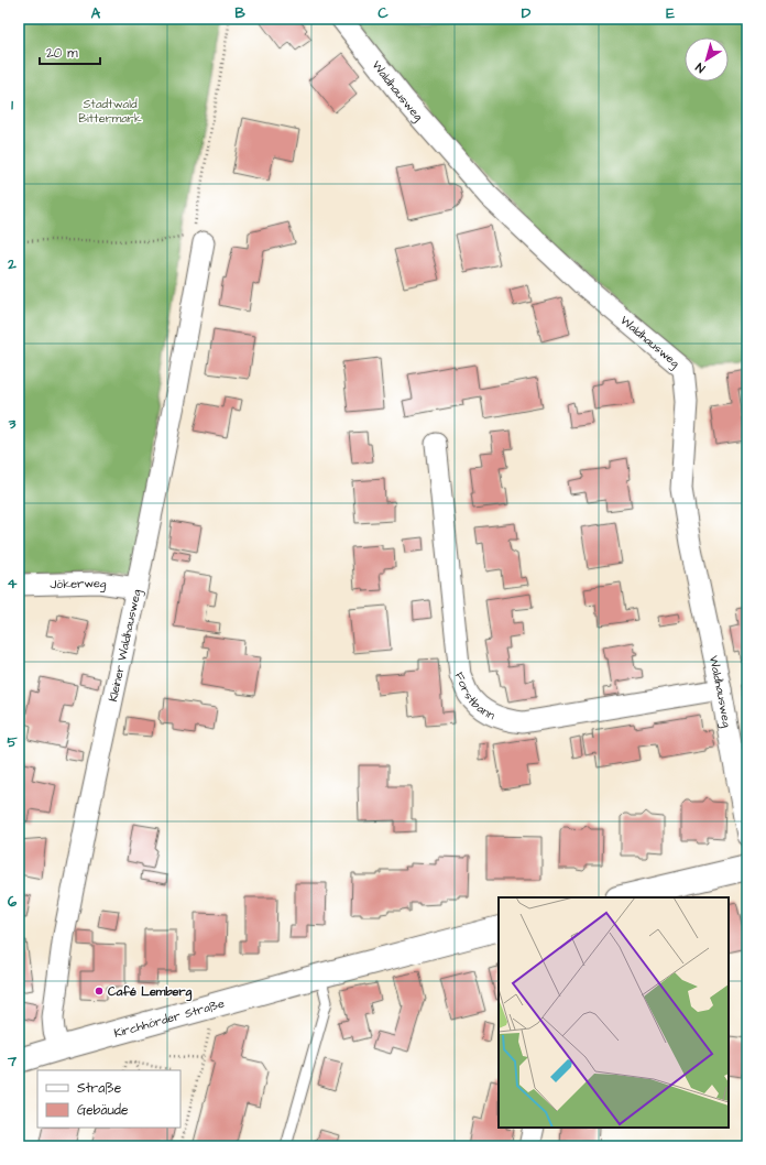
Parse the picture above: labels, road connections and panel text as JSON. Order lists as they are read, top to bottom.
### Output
{
  "streets": {
    "main road": ["Kirchhörder Straße"],
    "street": [
      "Waldhausweg",
      "Jökerweg",
      "Kleiner Waldhausweg",
      "Forstbann"
    ]
  },
  "crossings": [
    ["Waldhausweg", "Forstbann"],
    ["Jökerweg", "Kleiner Waldhausweg"],
    ["Kleiner Waldhausweg", "Kirchhörder Straße"]
  ],
  "parks": ["Stadtwald Bittermark"],
  "places": ["Café Lemberg"],
  "legend": ["Straße", "Gebäude"],
  "scale_bar": "20 m",
  "north": "bottom left",
  "grid": {
    "columns": [
      "A",
      "B",
      "C",
      "D",
      "E"
    ],
    "rows": [
      "1",
      "2",
      "3",
      "4",
      "5",
      "6",
      "7"
    ]
  }
}
